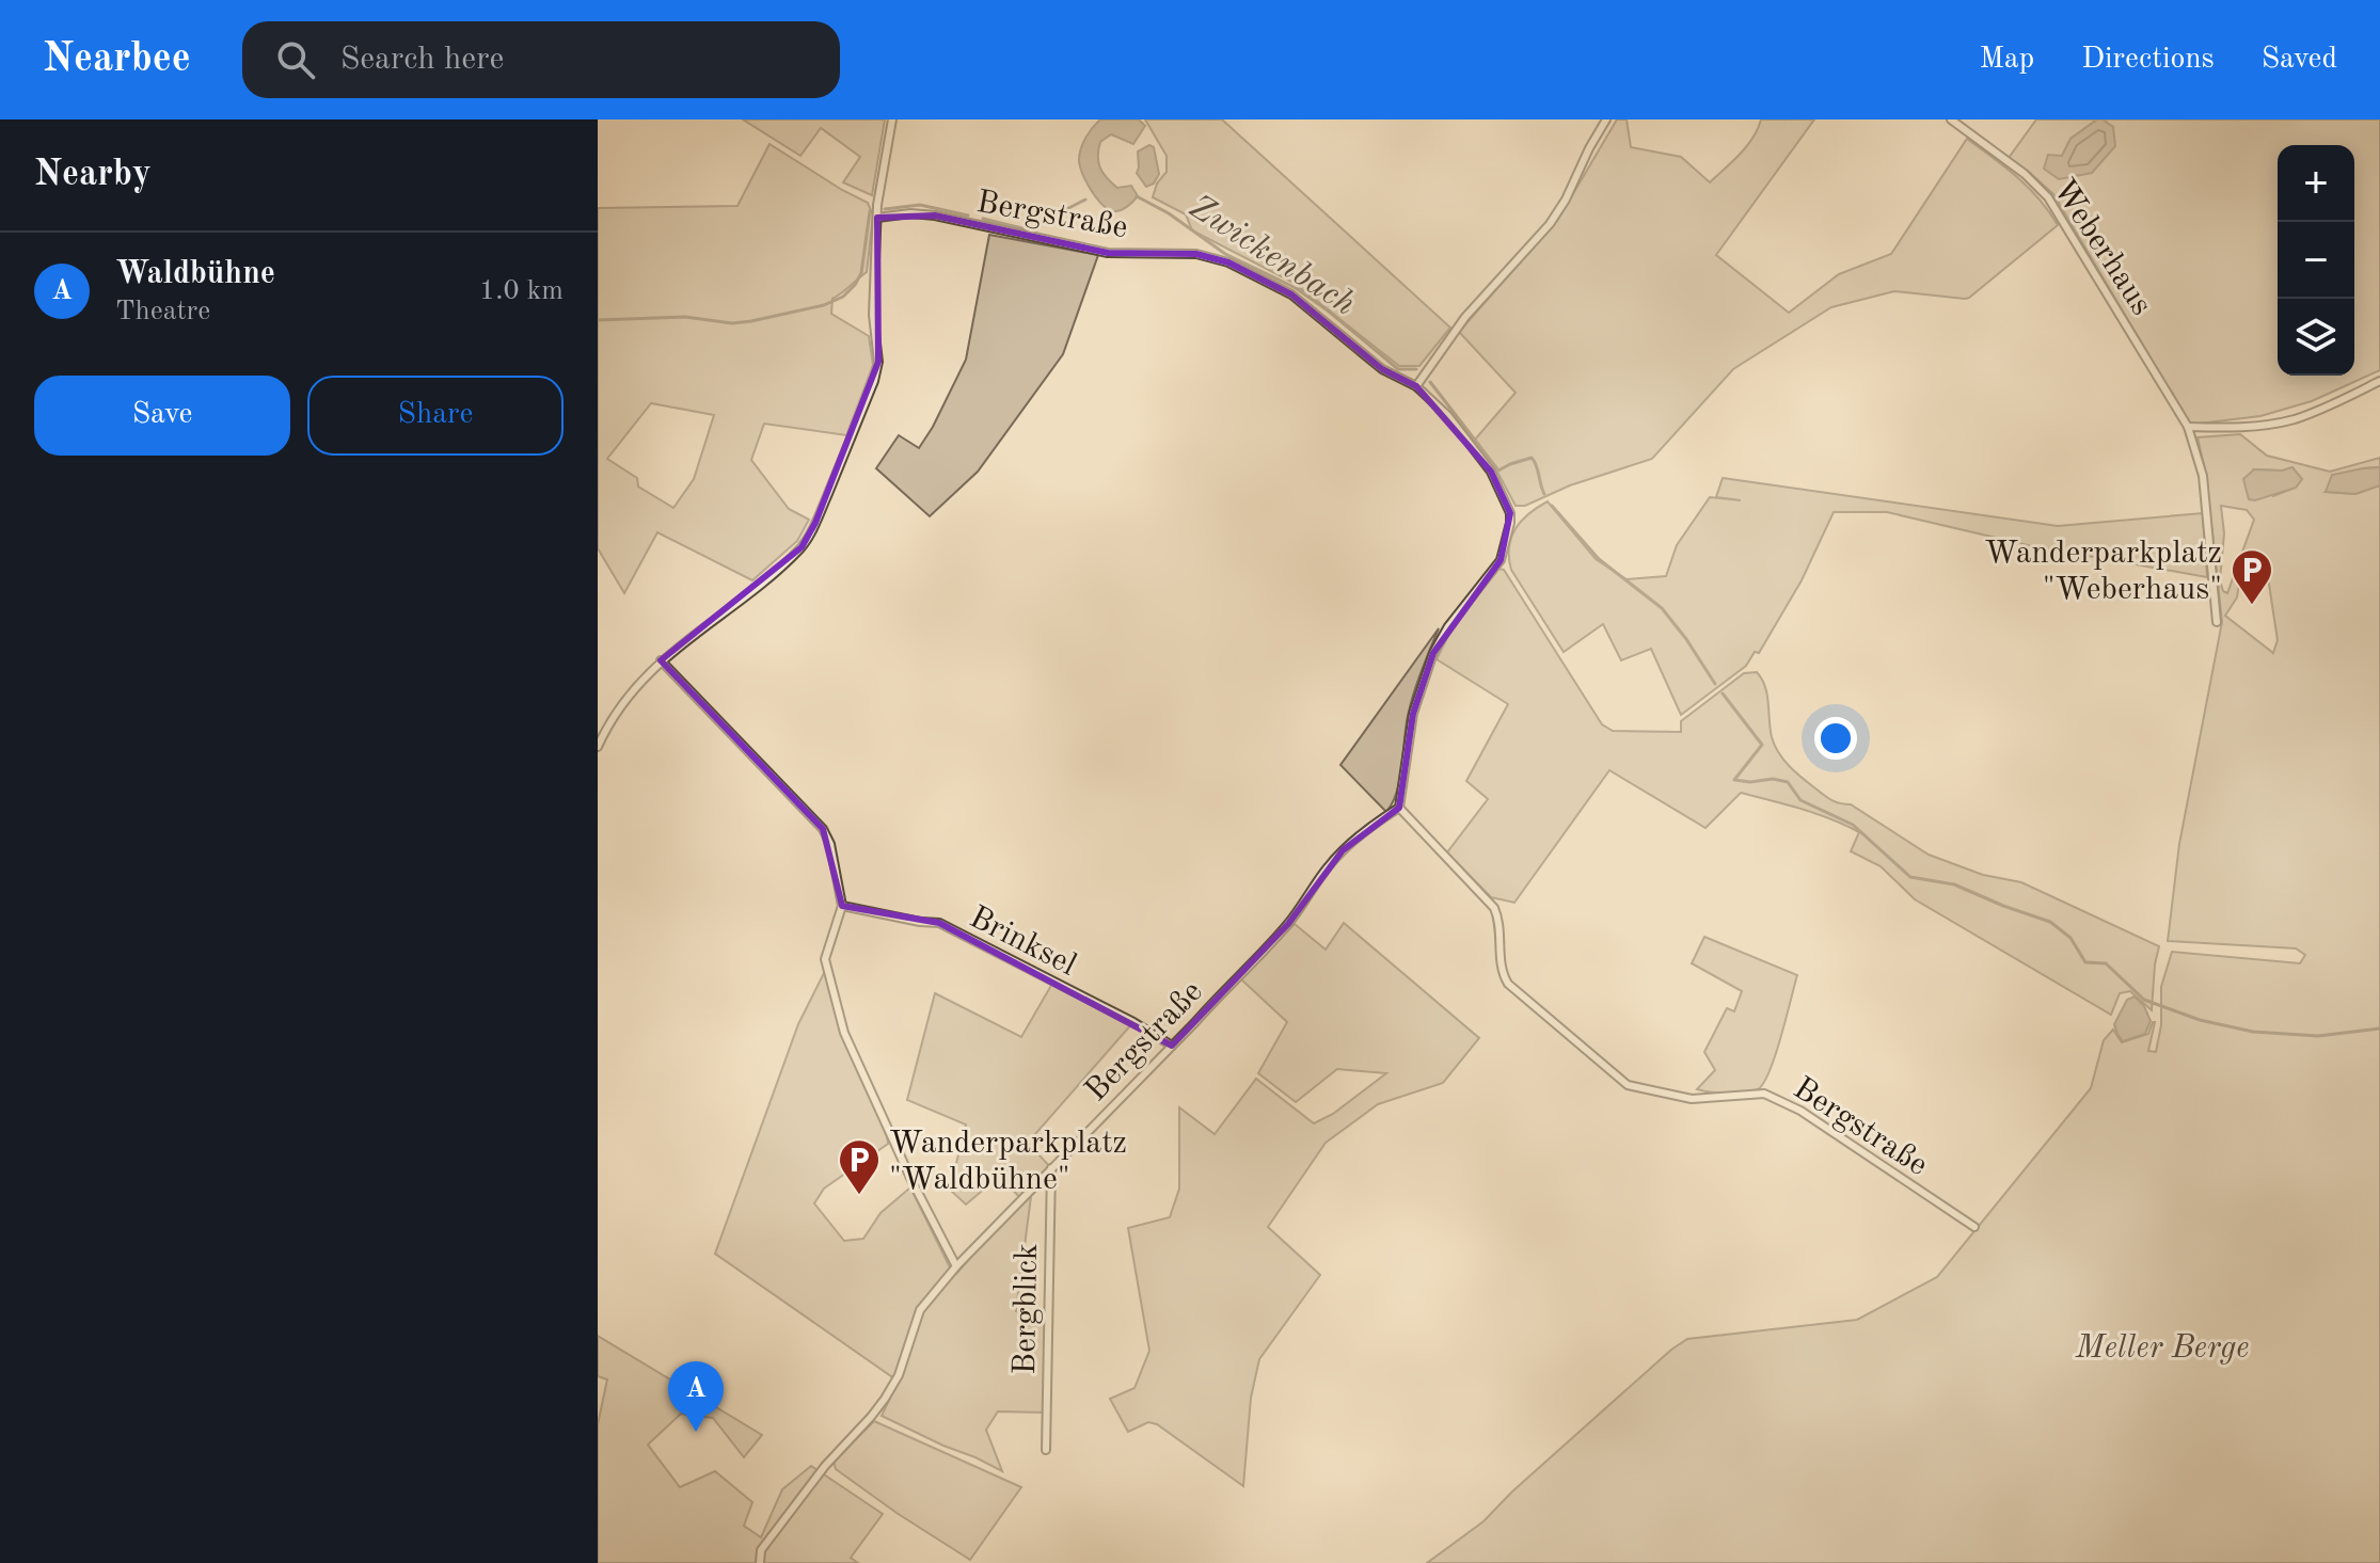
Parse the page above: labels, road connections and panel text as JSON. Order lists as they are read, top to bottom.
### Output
{
  "streets": {
    "street": [
      "Bergstraße",
      "Weberhaus",
      "Brinksel",
      "Bergblick"
    ]
  },
  "crossings": [
    ["Bergstraße", "Brinksel"],
    ["Bergstraße", "Bergblick"]
  ],
  "water": ["Zwickenbach"],
  "parks": ["Meller Berge"],
  "places": {
    "parking": ["Wanderparkplatz \"Weberhaus\"", "Wanderparkplatz \"Waldbühne\""]
  },
  "page": {
    "header": "Nearbee",
    "search": "Search here",
    "nav": ["Map", "Directions", "Saved"],
    "heading": "Nearby",
    "map_buttons": ["+", "−"],
    "list": [
      {
        "mark": "A",
        "name": "Waldbühne",
        "note": "Theatre",
        "value": "1.0 km"
      }
    ],
    "buttons": ["Save", "Share"],
    "pins": "A"
  }
}
